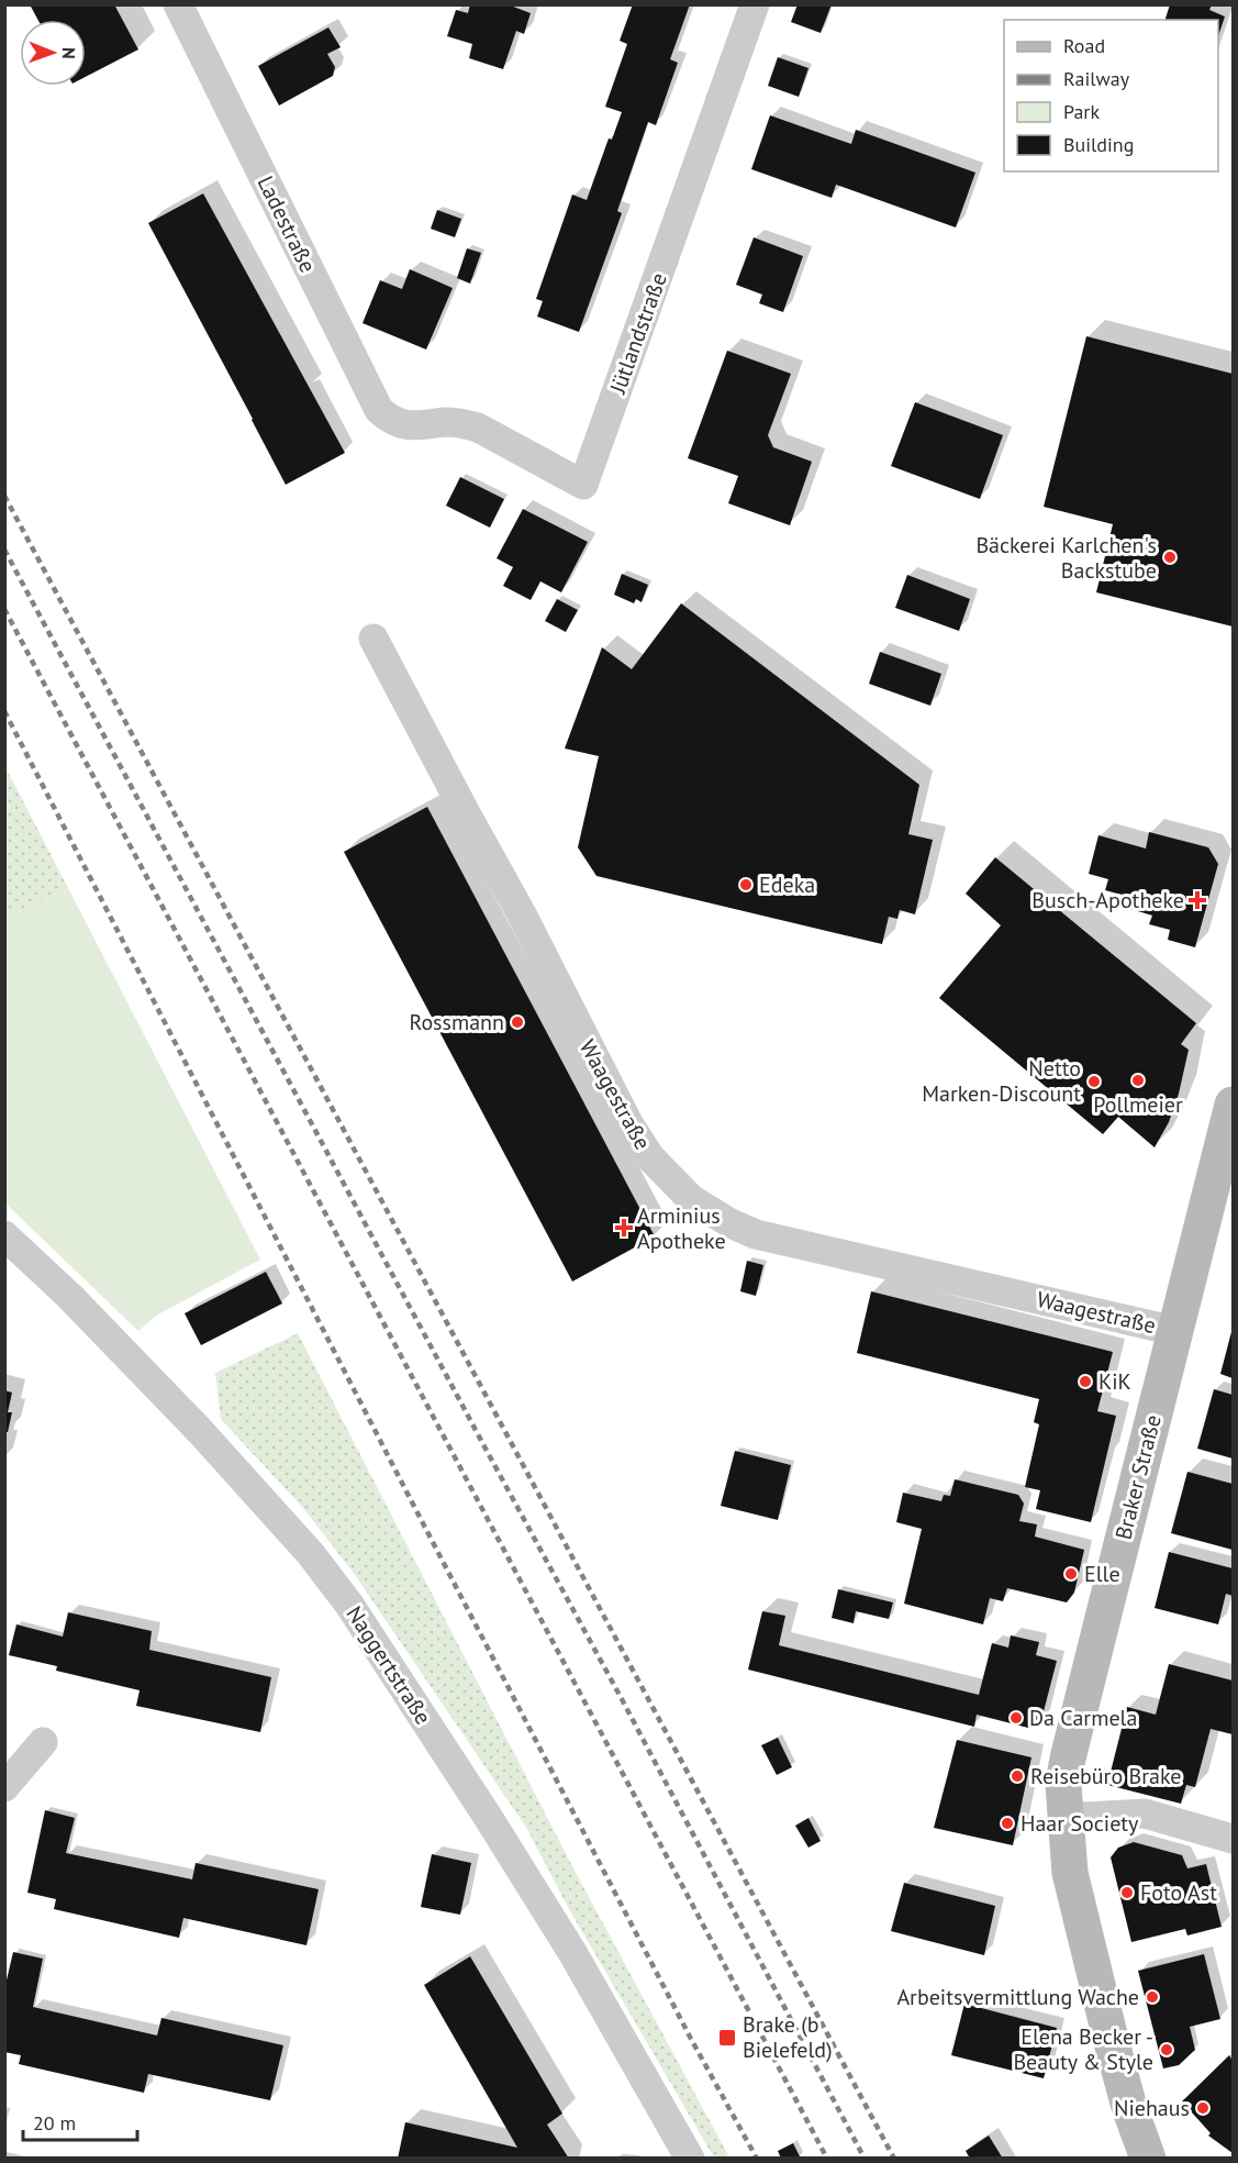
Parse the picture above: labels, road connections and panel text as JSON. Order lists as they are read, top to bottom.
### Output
{
  "streets": {
    "main road": ["Braker Straße"],
    "street": [
      "Ladestraße",
      "Jütlandstraße",
      "Waagestraße",
      "Naggertstraße"
    ]
  },
  "crossings": [
    ["Ladestraße", "Jütlandstraße"],
    ["Waagestraße", "Braker Straße"]
  ],
  "places": {
    "other": [
      "Bäckerei Karlchen's Backstube",
      "Edeka",
      "Rossmann",
      "Pollmeier",
      "Netto Marken-Discount",
      "KiK",
      "Elle",
      "Da Carmela",
      "Reisebüro Brake",
      "Haar Society",
      "Foto Ast",
      "Arbeitsvermittlung Wache",
      "Elena Becker - Beauty & Style",
      "Niehaus"
    ],
    "health": ["Busch-Apotheke", "Arminius Apotheke"],
    "transit": ["Brake (b Bielefeld)"]
  },
  "legend": [
    "Road",
    "Railway",
    "Park",
    "Building"
  ],
  "scale_bar": "20 m",
  "north": "right"
}
